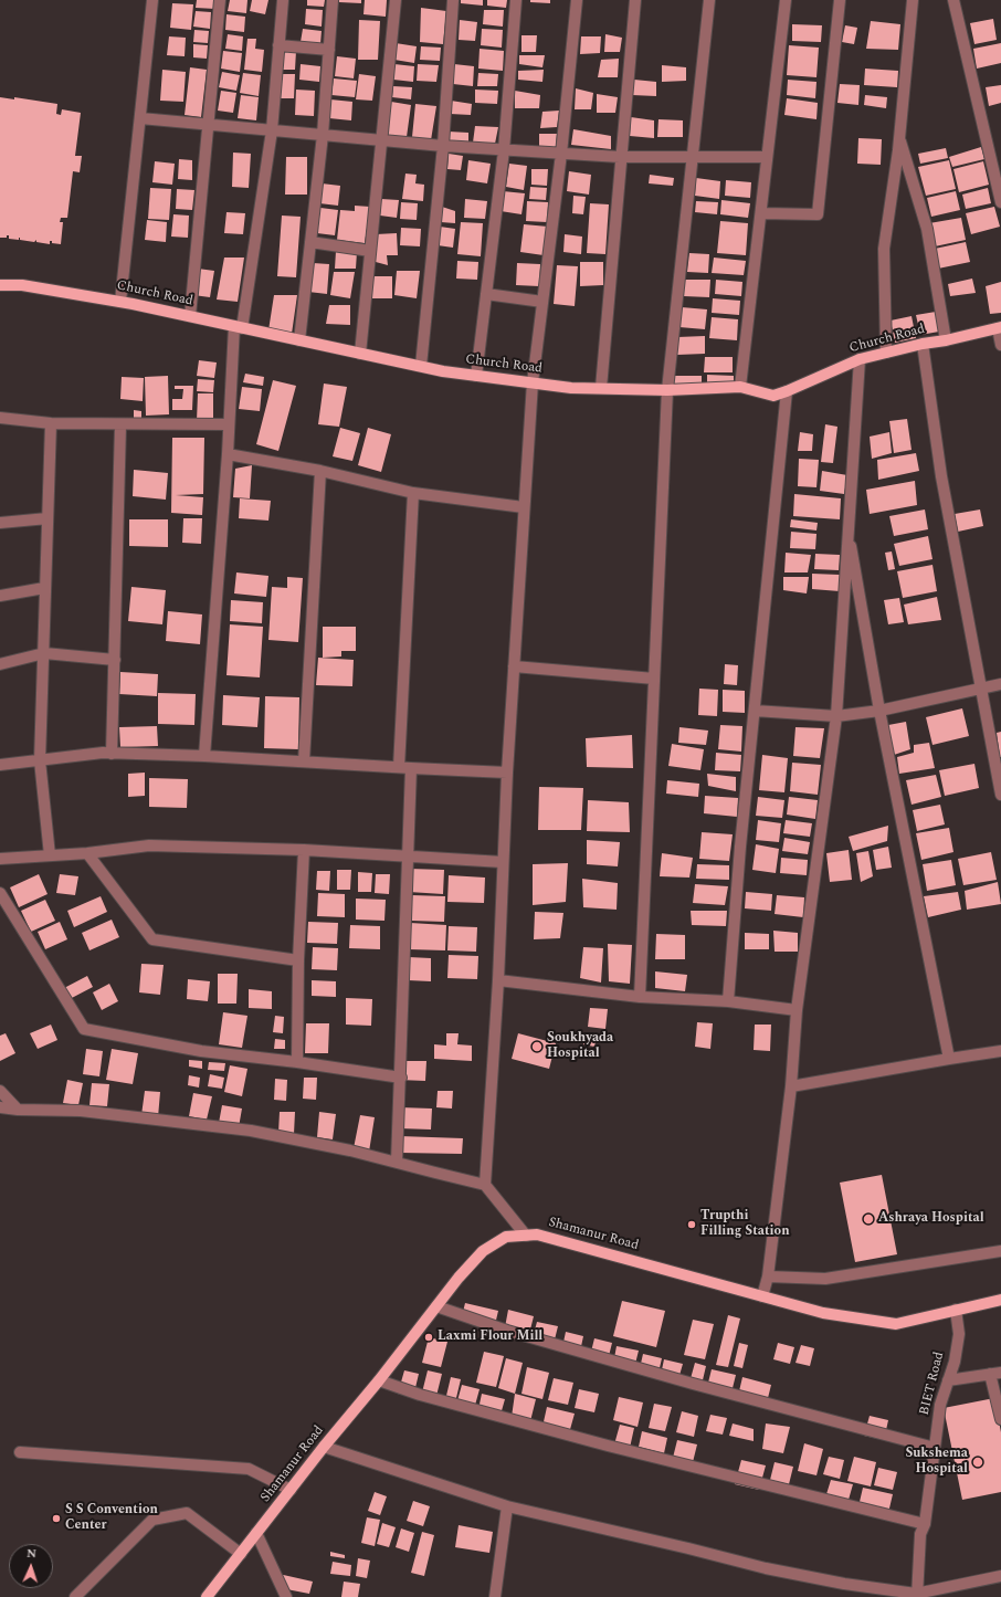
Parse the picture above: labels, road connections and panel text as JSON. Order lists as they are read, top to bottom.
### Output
{
  "streets": {
    "main road": ["Church Road", "Shamanur Road"],
    "street": ["BIET Road"]
  },
  "crossings": [
    ["Shamanur Road", "BIET Road"]
  ],
  "places": [
    "Soukhyada Hospital",
    "Ashraya Hospital",
    "Trupthi Filling Station",
    "Laxmi Flour Mill",
    "Sukshema Hospital",
    "S S Convention Center"
  ],
  "north": "top"
}
